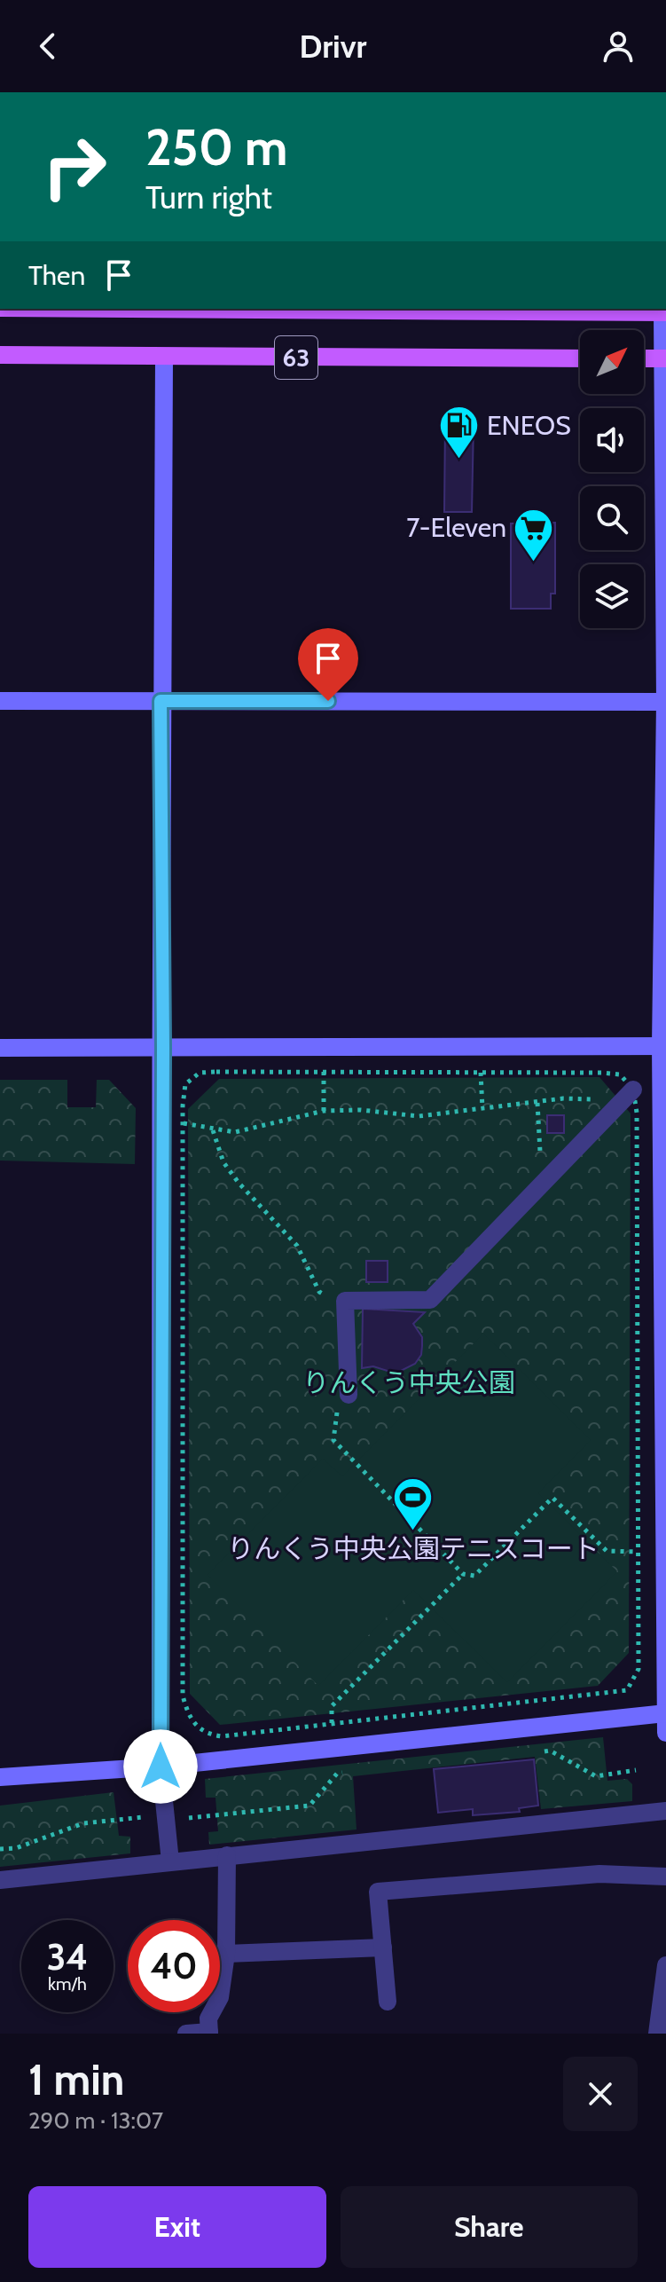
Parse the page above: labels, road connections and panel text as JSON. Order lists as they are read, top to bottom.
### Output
{
  "streets": {
    "main road": ["63"]
  },
  "parks": ["りんくう中央公園"],
  "places": {
    "fuel station": ["ENEOS"],
    "supermarket": ["7-Eleven"],
    "sports": ["りんくう中央公園テニスコート"]
  },
  "north": "top right",
  "page": {
    "header": "Drivr",
    "turn": ["250 m", "Turn right"],
    "then": "Then",
    "speed": "34 km/h",
    "limit": "40",
    "heading": ["1 min", "290 m · 13:07"],
    "buttons": ["Exit", "Share"]
  }
}
